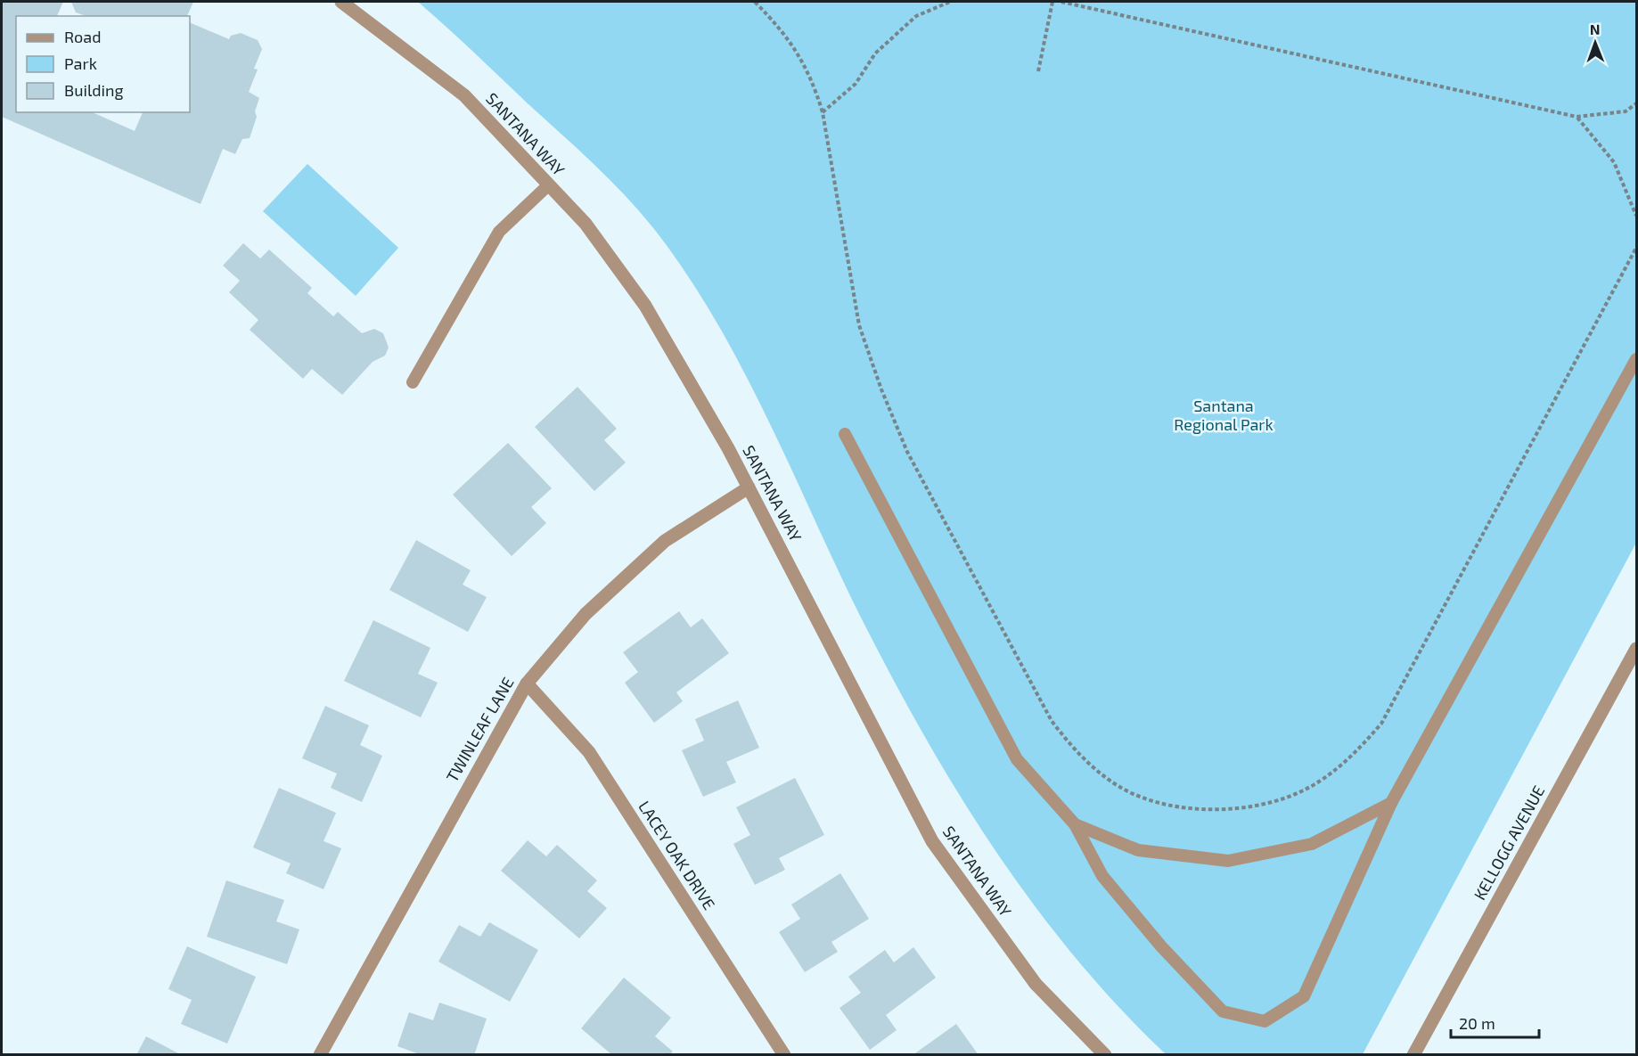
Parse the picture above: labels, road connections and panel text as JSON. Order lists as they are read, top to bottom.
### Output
{
  "streets": {
    "street": [
      "SANTANA WAY",
      "TWINLEAF LANE",
      "KELLOGG AVENUE",
      "LACEY OAK DRIVE"
    ]
  },
  "crossings": [
    ["SANTANA WAY", "TWINLEAF LANE"],
    ["TWINLEAF LANE", "LACEY OAK DRIVE"]
  ],
  "parks": ["Santana Regional Park"],
  "legend": ["Road", "Park", "Building"],
  "scale_bar": "20 m",
  "north": "top"
}
